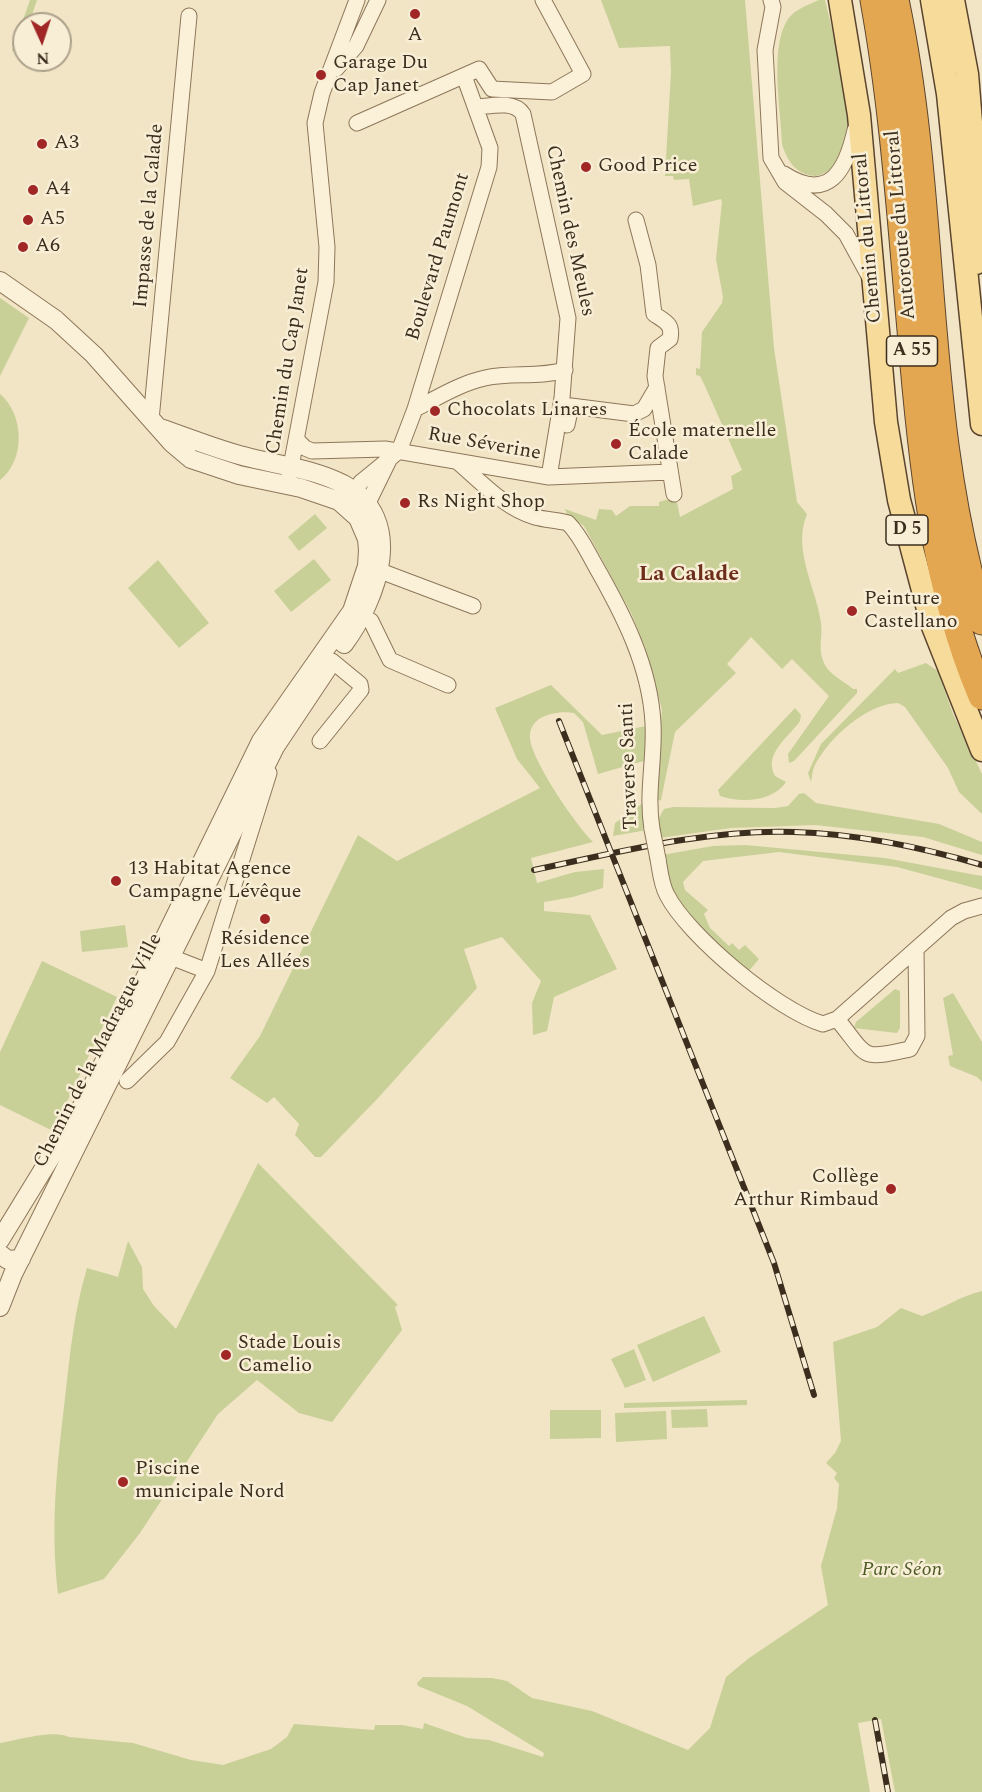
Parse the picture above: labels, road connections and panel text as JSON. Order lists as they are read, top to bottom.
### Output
{
  "streets": {
    "highway": ["Autoroute du Littoral", "A 55"],
    "main road": ["Chemin du Littoral", "D 5"],
    "street": [
      "Impasse de la Calade",
      "Chemin des Meules",
      "Boulevard Paumont",
      "Chemin du Cap Janet",
      "Rue Séverine",
      "Traverse Santi",
      "Chemin de la Madrague Ville"
    ]
  },
  "crossings": [
    ["Impasse de la Calade", "Chemin de la Madrague Ville"],
    ["Chemin des Meules", "Boulevard Paumont"],
    ["Chemin des Meules", "Rue Séverine"],
    ["Boulevard Paumont", "Rue Séverine"],
    ["Boulevard Paumont", "Chemin de la Madrague Ville"],
    ["Chemin du Cap Janet", "Chemin de la Madrague Ville"],
    ["Rue Séverine", "Traverse Santi"]
  ],
  "districts": ["La Calade"],
  "parks": ["Parc Séon"],
  "places": [
    "A",
    "Garage Du Cap Janet",
    "A3",
    "Good Price",
    "A4",
    "A5",
    "A6",
    "Chocolats Linares",
    "École maternelle Calade",
    "Rs Night Shop",
    "Peinture Castellano",
    "13 Habitat Agence Campagne Lévêque",
    "Résidence Les Allées",
    "Collège Arthur Rimbaud",
    "Stade Louis Camelio",
    "Piscine municipale Nord"
  ],
  "north": "bottom"
}
